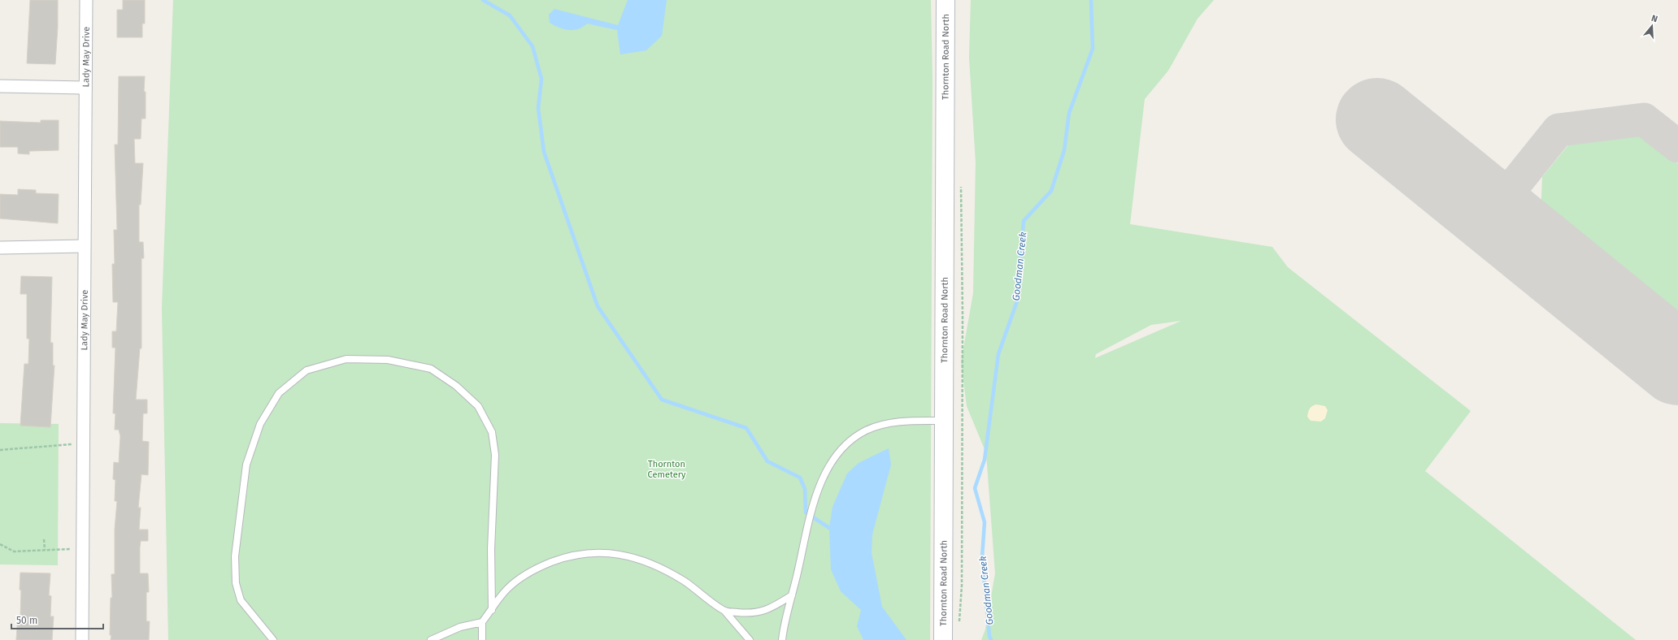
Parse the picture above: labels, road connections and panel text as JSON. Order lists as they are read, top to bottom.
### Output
{
  "streets": {
    "main road": ["Thornton Road North"],
    "street": ["Lady May Drive"]
  },
  "water": ["Goodman Creek"],
  "parks": ["Thornton Cemetery"],
  "scale_bar": "50 m",
  "north": "top"
}
